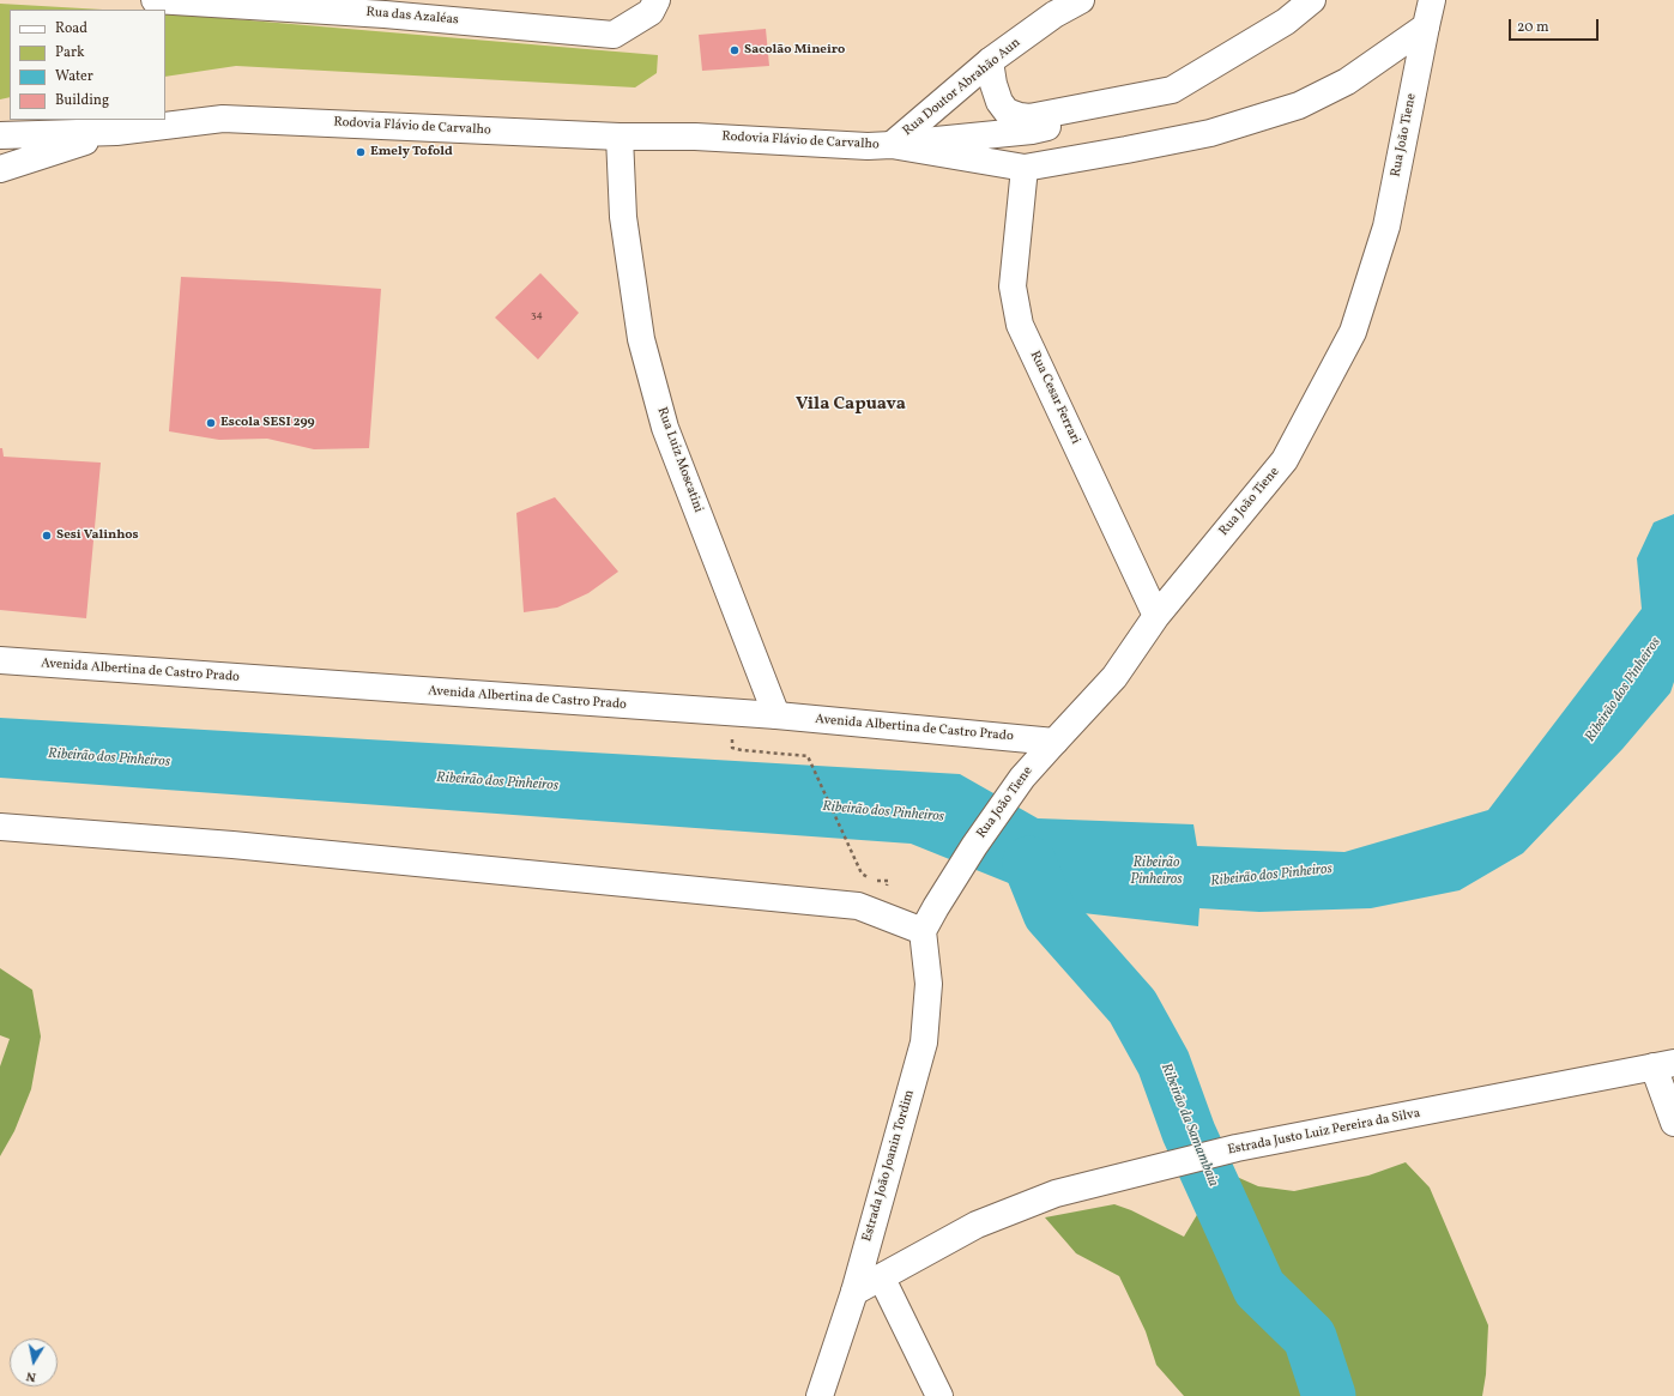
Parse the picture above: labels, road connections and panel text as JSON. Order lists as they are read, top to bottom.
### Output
{
  "streets": {
    "main road": [
      "Rua das Azaléas",
      "Rua Doutor Abrahão Aun",
      "Rodovia Flávio de Carvalho",
      "Rua João Tiene",
      "Rua Cesar Ferrari",
      "Rua Luiz Moscatini",
      "Avenida Albertina de Castro Prado",
      "Estrada Justo Luiz Pereira da Silva",
      "Estrada João Joanin Tordim"
    ]
  },
  "crossings": [
    ["Rua Doutor Abrahão Aun", "Rodovia Flávio de Carvalho"],
    ["Rodovia Flávio de Carvalho", "Rua João Tiene"],
    ["Rodovia Flávio de Carvalho", "Rua Cesar Ferrari"],
    ["Rodovia Flávio de Carvalho", "Rua Luiz Moscatini"],
    ["Rua João Tiene", "Rua Cesar Ferrari"],
    ["Rua João Tiene", "Avenida Albertina de Castro Prado"],
    ["Rua João Tiene", "Estrada João Joanin Tordim"],
    ["Rua Luiz Moscatini", "Avenida Albertina de Castro Prado"],
    ["Estrada Justo Luiz Pereira da Silva", "Estrada João Joanin Tordim"]
  ],
  "districts": ["Vila Capuava"],
  "water": ["Ribeirão dos Pinheiros", "Ribeirão Pinheiros", "Ribeirão da Samambaia"],
  "places": [
    "Sacolão Mineiro",
    "Emely Tofold",
    "Escola SESI 299",
    "Sesi Valinhos"
  ],
  "house_numbers": ["34"],
  "legend": [
    "Road",
    "Park",
    "Water",
    "Building"
  ],
  "scale_bar": "20 m",
  "north": "bottom"
}
